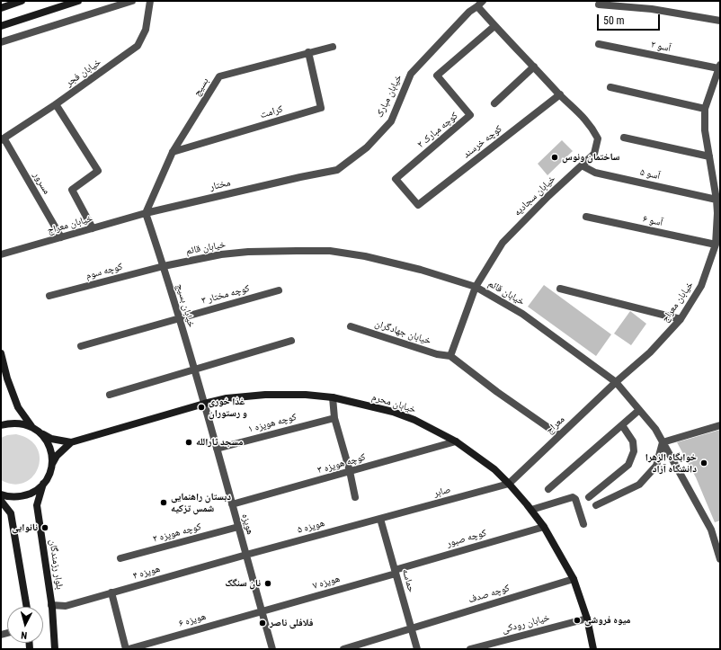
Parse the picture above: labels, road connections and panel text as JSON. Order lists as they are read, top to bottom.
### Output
{
  "streets": {
    "street": [
      "آسو ۲",
      "خیابان فجر",
      "بسیج",
      "خیابان مبارک",
      "کرامت",
      "کوچه مبارک ۲",
      "کوچه خرسند",
      "آسو ۵",
      "مسرور",
      "مختار",
      "خیابان سجادیه",
      "آسو ۶",
      "خیابان معراج",
      "خیابان قائم",
      "کوچه سوم",
      "کوچه مختار ۳",
      "خیابان بسیج",
      "خیابان جهادگران",
      "خیابان محرم",
      "کوچه هویزه ۱",
      "معراج",
      "کوچه هویزه ۳",
      "صابر",
      "هویزه",
      "هویزه ۵",
      "کوچه هویزه ۲",
      "کوچه صبور",
      "بلوار رزمندگان",
      "هویزه ۴",
      "حماسه",
      "هویزه ۷",
      "کوچه صدف",
      "هویزه ۶",
      "خیابان رودکی"
    ]
  },
  "crossings": [
    ["آسو ۲", "خیابان معراج"],
    ["خیابان فجر", "مسرور"],
    ["بسیج", "کرامت"],
    ["بسیج", "مختار"],
    ["بسیج", "خیابان معراج"],
    ["بسیج", "خیابان بسیج"],
    ["خیابان مبارک", "مختار"],
    ["خیابان مبارک", "خیابان سجادیه"],
    ["کوچه مبارک ۲", "کوچه خرسند"],
    ["کوچه مبارک ۲", "خیابان سجادیه"],
    ["کوچه خرسند", "خیابان سجادیه"],
    ["آسو ۵", "خیابان سجادیه"],
    ["آسو ۵", "خیابان معراج"],
    ["مسرور", "خیابان معراج"],
    ["مختار", "خیابان معراج"],
    ["مختار", "خیابان بسیج"],
    ["خیابان سجادیه", "خیابان قائم"],
    ["خیابان سجادیه", "خیابان جهادگران"],
    ["آسو ۶", "خیابان معراج"],
    ["خیابان معراج", "خیابان قائم"],
    ["خیابان معراج", "خیابان بسیج"],
    ["خیابان معراج", "معراج"],
    ["خیابان قائم", "کوچه سوم"],
    ["خیابان قائم", "خیابان بسیج"],
    ["خیابان قائم", "معراج"],
    ["کوچه سوم", "خیابان بسیج"],
    ["کوچه مختار ۳", "خیابان بسیج"],
    ["خیابان بسیج", "خیابان محرم"],
    ["خیابان بسیج", "هویزه"],
    ["خیابان محرم", "معراج"],
    ["خیابان محرم", "کوچه هویزه ۳"],
    ["خیابان محرم", "صابر"],
    ["خیابان محرم", "هویزه"],
    ["خیابان محرم", "کوچه صبور"],
    ["خیابان محرم", "بلوار رزمندگان"],
    ["خیابان محرم", "کوچه صدف"],
    ["خیابان محرم", "خیابان رودکی"],
    ["کوچه هویزه ۱", "هویزه"],
    ["معراج", "صابر"],
    ["کوچه هویزه ۳", "هویزه"],
    ["صابر", "هویزه ۵"],
    ["صابر", "حماسه"],
    ["هویزه", "هویزه ۵"],
    ["هویزه", "کوچه هویزه ۲"],
    ["هویزه", "هویزه ۴"],
    ["هویزه", "هویزه ۷"],
    ["هویزه", "هویزه ۶"],
    ["هویزه ۵", "هویزه ۴"],
    ["هویزه ۵", "حماسه"],
    ["کوچه صبور", "حماسه"],
    ["کوچه صبور", "هویزه ۷"],
    ["بلوار رزمندگان", "هویزه ۴"],
    ["حماسه", "هویزه ۷"],
    ["حماسه", "کوچه صدف"],
    ["هویزه ۷", "هویزه ۶"]
  ],
  "places": [
    "ساختمان ونوس",
    "غذا خوری و رستوران",
    "مسجد ثارالله",
    "خوابگاه الزهرا دانشگاه آزاد",
    "دبستان راهنمایی شمس تزکیه",
    "نانوایی",
    "نان سنگک",
    "میوه فروشی",
    "فلافلی ناصر"
  ],
  "scale_bar": "50 m",
  "north": "bottom"
}
